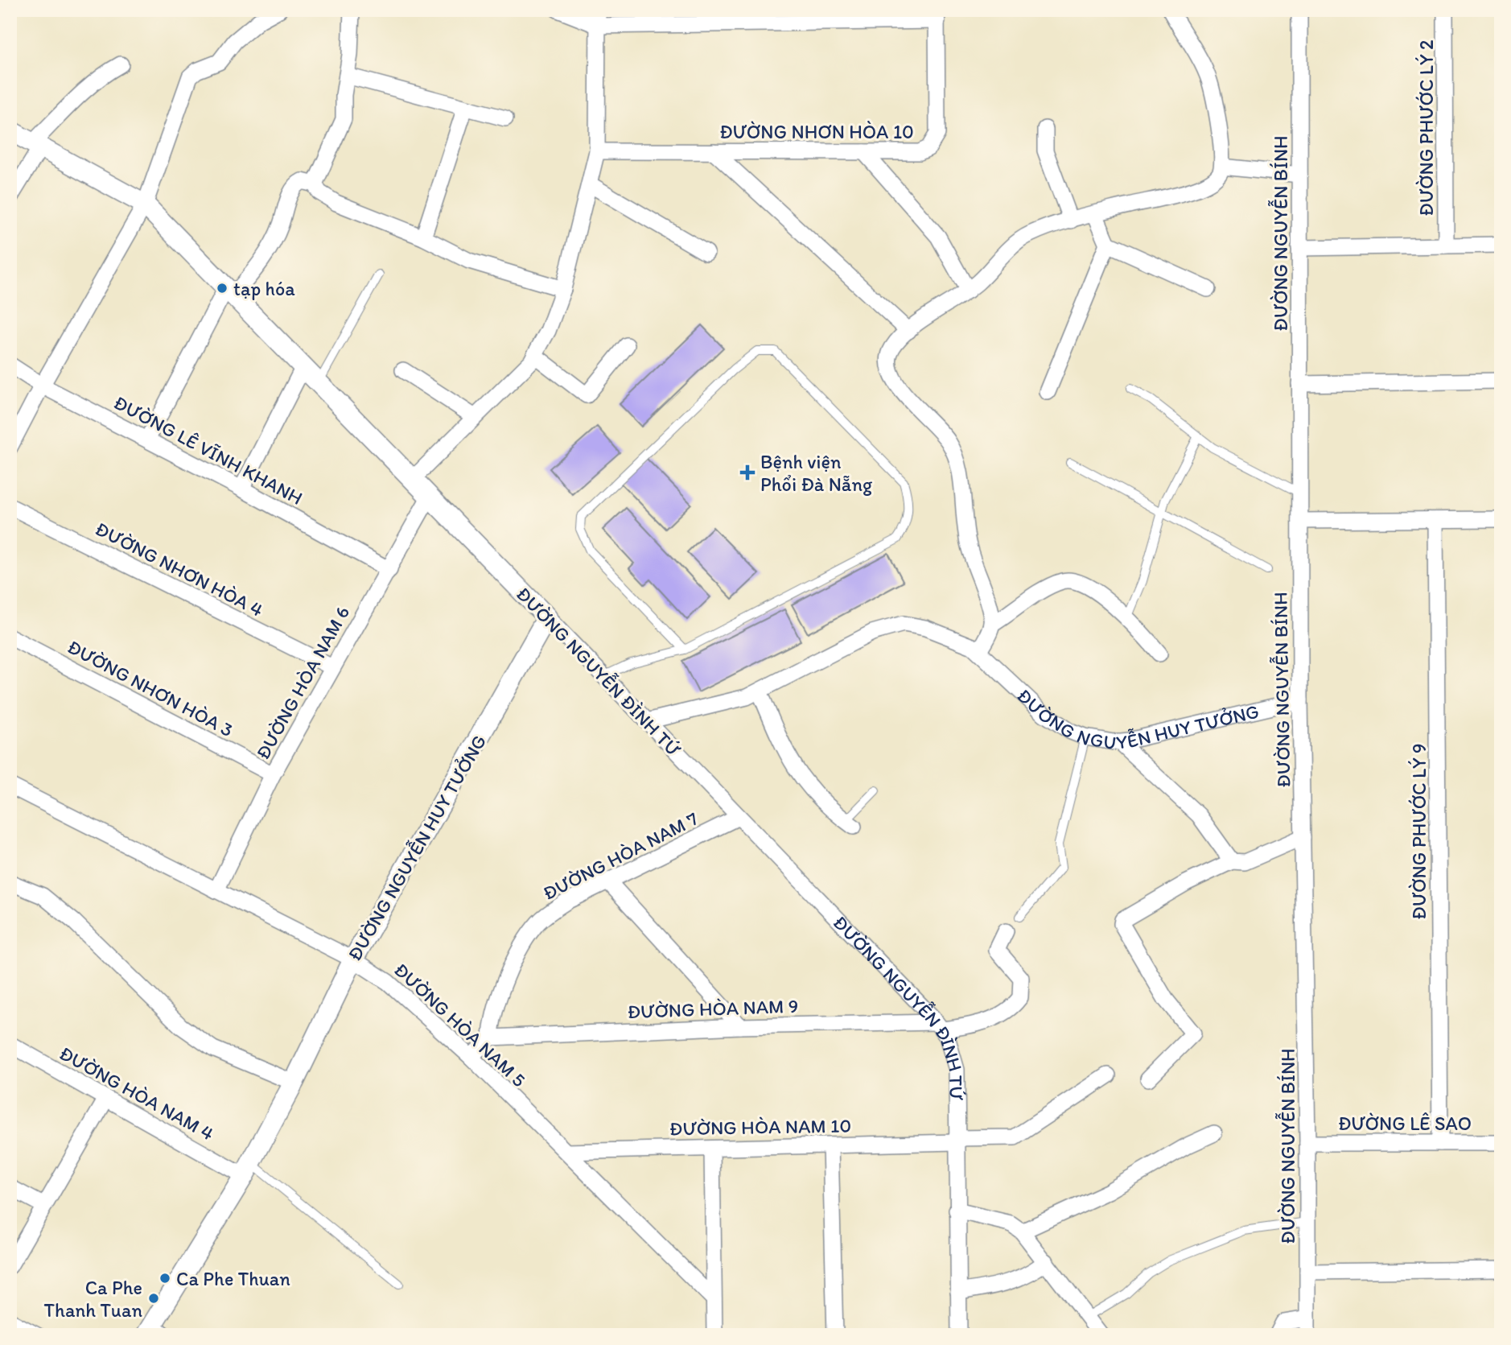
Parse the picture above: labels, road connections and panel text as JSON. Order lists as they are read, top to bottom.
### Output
{
  "streets": {
    "street": [
      "ĐƯỜNG PHƯỚC LÝ 2",
      "ĐƯỜNG NHƠN HÒA 10",
      "ĐƯỜNG NGUYỄN BÍNH",
      "ĐƯỜNG LÊ VĨNH KHANH",
      "ĐƯỜNG NHƠN HÒA 4",
      "ĐƯỜNG NGUYỄN ĐÌNH TỨ",
      "ĐƯỜNG HÒA NAM 6",
      "ĐƯỜNG NHƠN HÒA 3",
      "ĐƯỜNG NGUYỄN HUY TƯỞNG",
      "ĐƯỜNG PHƯỚC LÝ 9",
      "ĐƯỜNG HÒA NAM 7",
      "ĐƯỜNG HÒA NAM 9",
      "ĐƯỜNG HÒA NAM 5",
      "ĐƯỜNG HÒA NAM 4",
      "ĐƯỜNG LÊ SAO",
      "ĐƯỜNG HÒA NAM 10"
    ]
  },
  "crossings": [
    ["ĐƯỜNG NGUYỄN BÍNH", "ĐƯỜNG NGUYỄN HUY TƯỞNG"],
    ["ĐƯỜNG NGUYỄN BÍNH", "ĐƯỜNG LÊ SAO"],
    ["ĐƯỜNG LÊ VĨNH KHANH", "ĐƯỜNG HÒA NAM 6"],
    ["ĐƯỜNG NHƠN HÒA 4", "ĐƯỜNG HÒA NAM 6"],
    ["ĐƯỜNG NGUYỄN ĐÌNH TỨ", "ĐƯỜNG HÒA NAM 6"],
    ["ĐƯỜNG NGUYỄN ĐÌNH TỨ", "ĐƯỜNG NGUYỄN HUY TƯỞNG"],
    ["ĐƯỜNG NGUYỄN ĐÌNH TỨ", "ĐƯỜNG HÒA NAM 7"],
    ["ĐƯỜNG NGUYỄN ĐÌNH TỨ", "ĐƯỜNG HÒA NAM 9"],
    ["ĐƯỜNG NGUYỄN ĐÌNH TỨ", "ĐƯỜNG HÒA NAM 10"],
    ["ĐƯỜNG HÒA NAM 6", "ĐƯỜNG NHƠN HÒA 3"],
    ["ĐƯỜNG HÒA NAM 6", "ĐƯỜNG HÒA NAM 5"],
    ["ĐƯỜNG NGUYỄN HUY TƯỞNG", "ĐƯỜNG HÒA NAM 5"],
    ["ĐƯỜNG NGUYỄN HUY TƯỞNG", "ĐƯỜNG HÒA NAM 4"],
    ["ĐƯỜNG PHƯỚC LÝ 9", "ĐƯỜNG LÊ SAO"],
    ["ĐƯỜNG HÒA NAM 7", "ĐƯỜNG HÒA NAM 9"],
    ["ĐƯỜNG HÒA NAM 5", "ĐƯỜNG HÒA NAM 10"]
  ],
  "places": {
    "other": ["tạp hóa", "Ca Phe Thuan", "Ca Phe Thanh Tuan"],
    "health": ["Bệnh viện Phổi Đà Nẵng"]
  }
}
